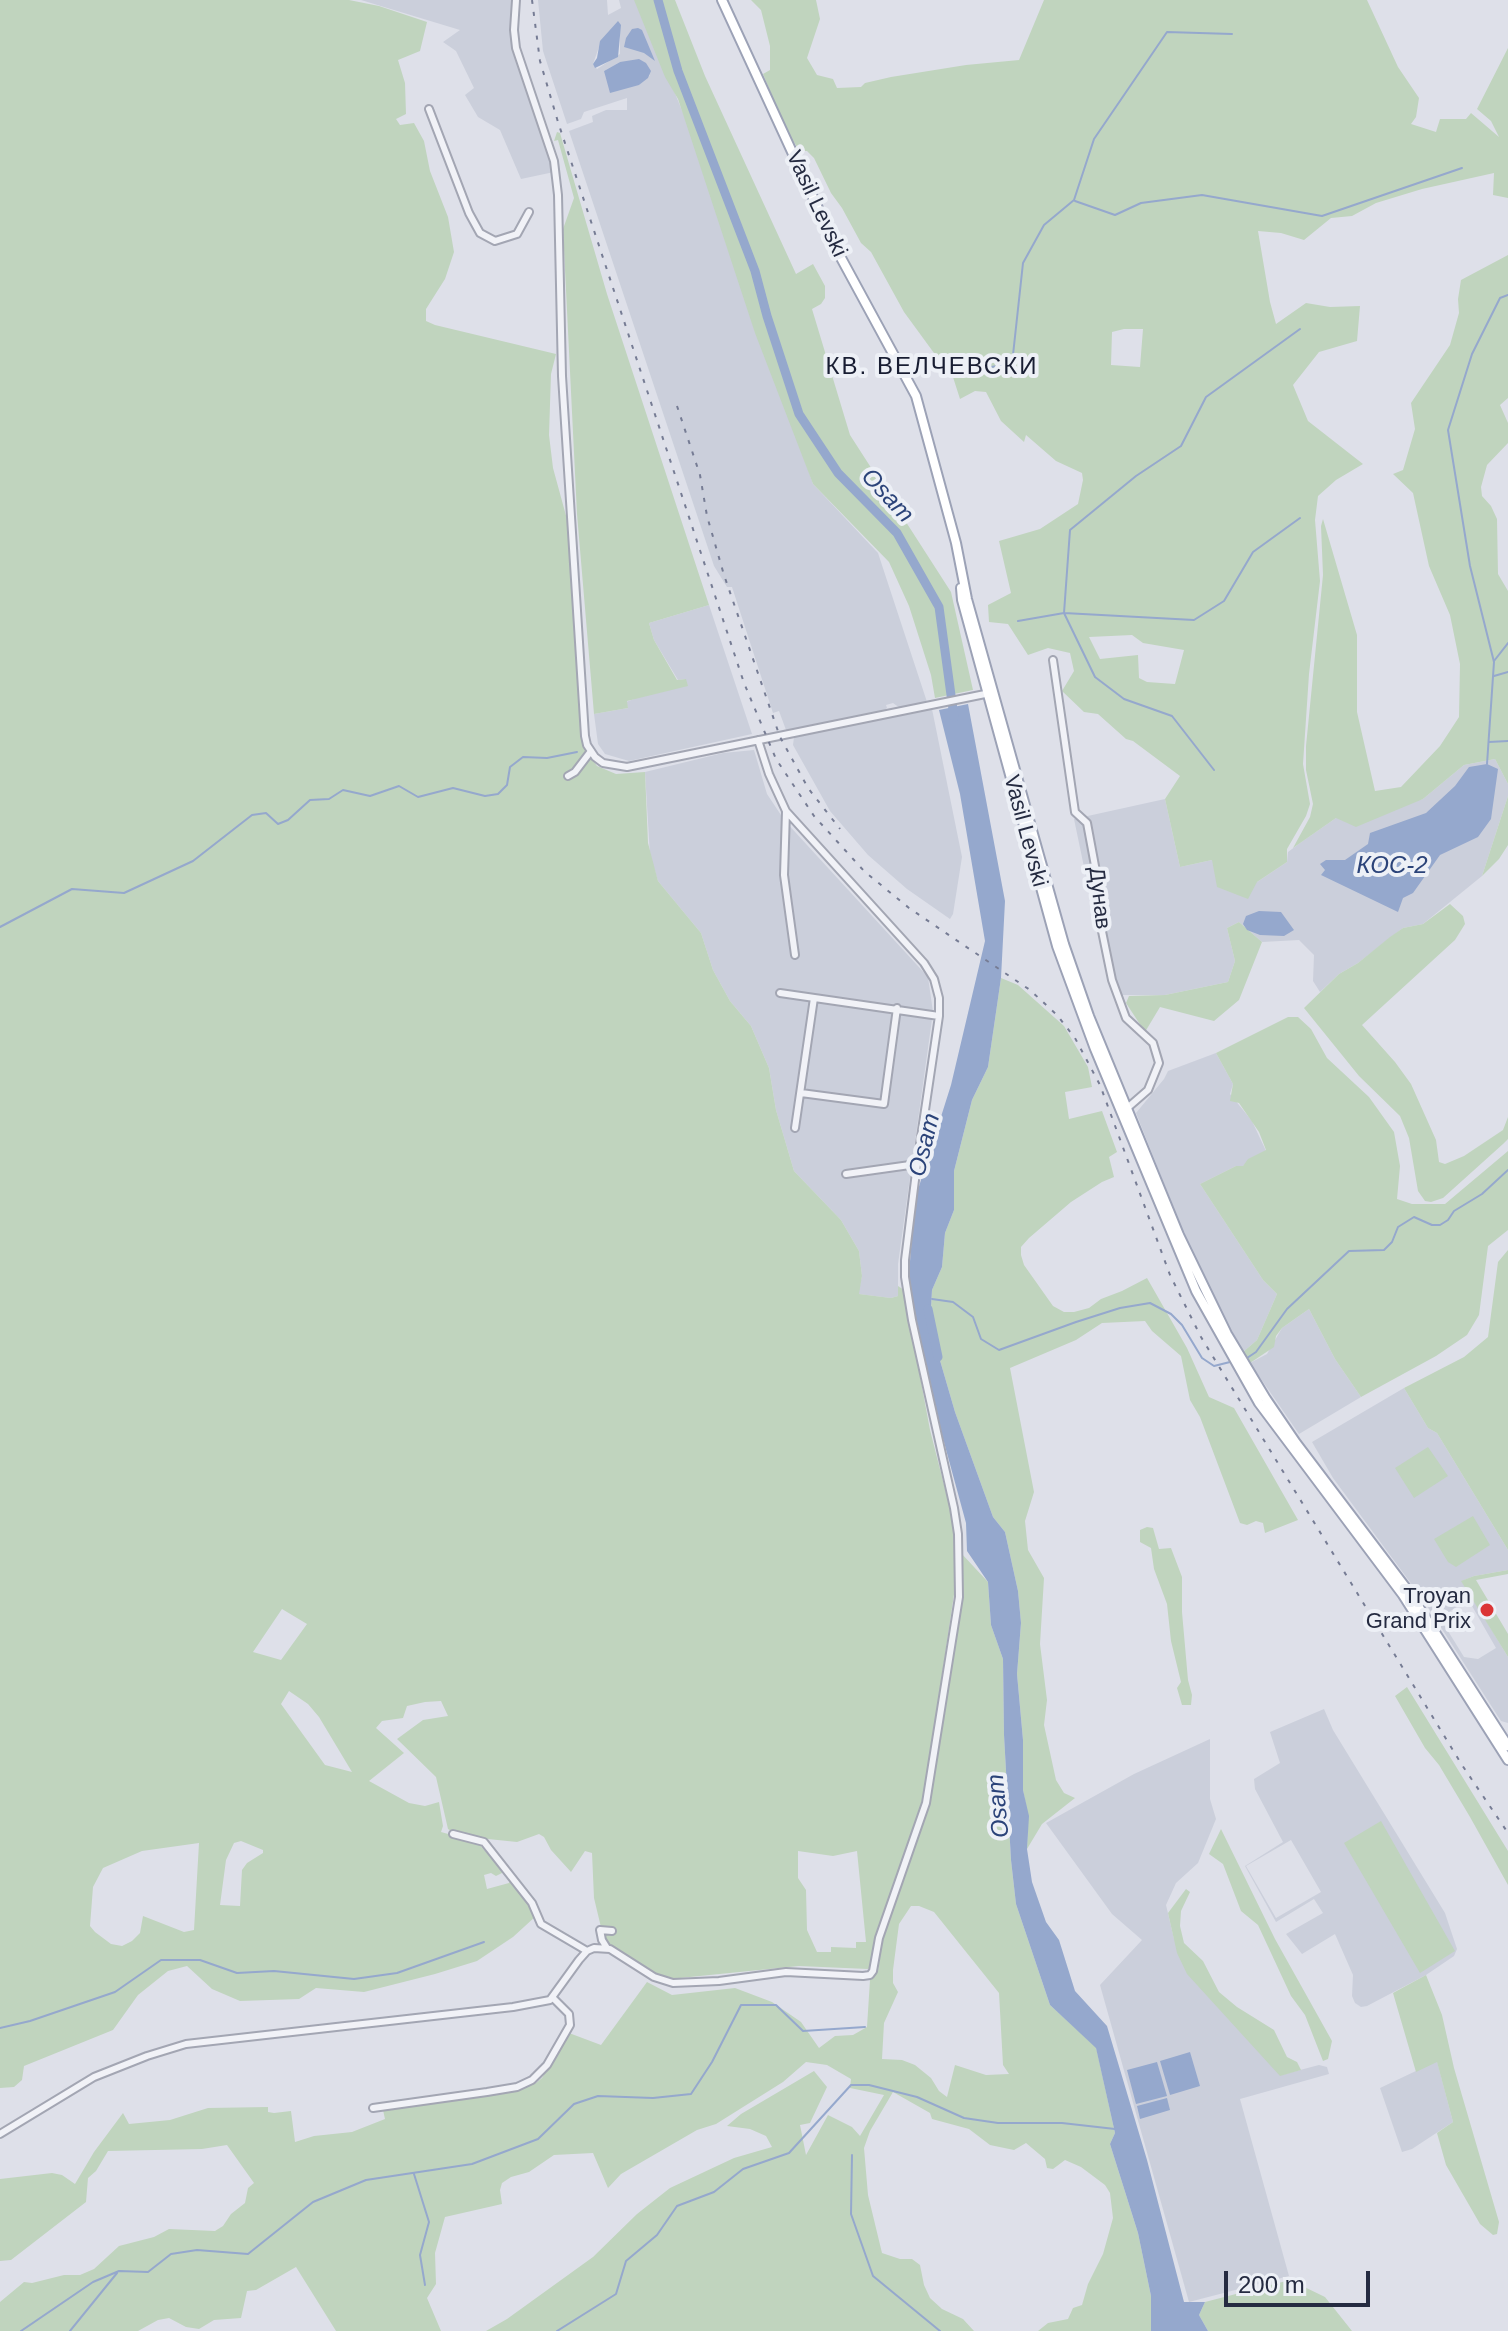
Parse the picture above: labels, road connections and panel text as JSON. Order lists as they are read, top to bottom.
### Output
{
  "streets": {
    "main road": ["Vasil Levski"],
    "street": ["Дунав"]
  },
  "crossings": [
    ["Vasil Levski", "Дунав"]
  ],
  "districts": ["КВ. ВЕЛЧЕВСКИ"],
  "water": ["Osam", "КОС-2"],
  "places": ["Troyan Grand Prix"],
  "scale_bar": "200 m"
}
